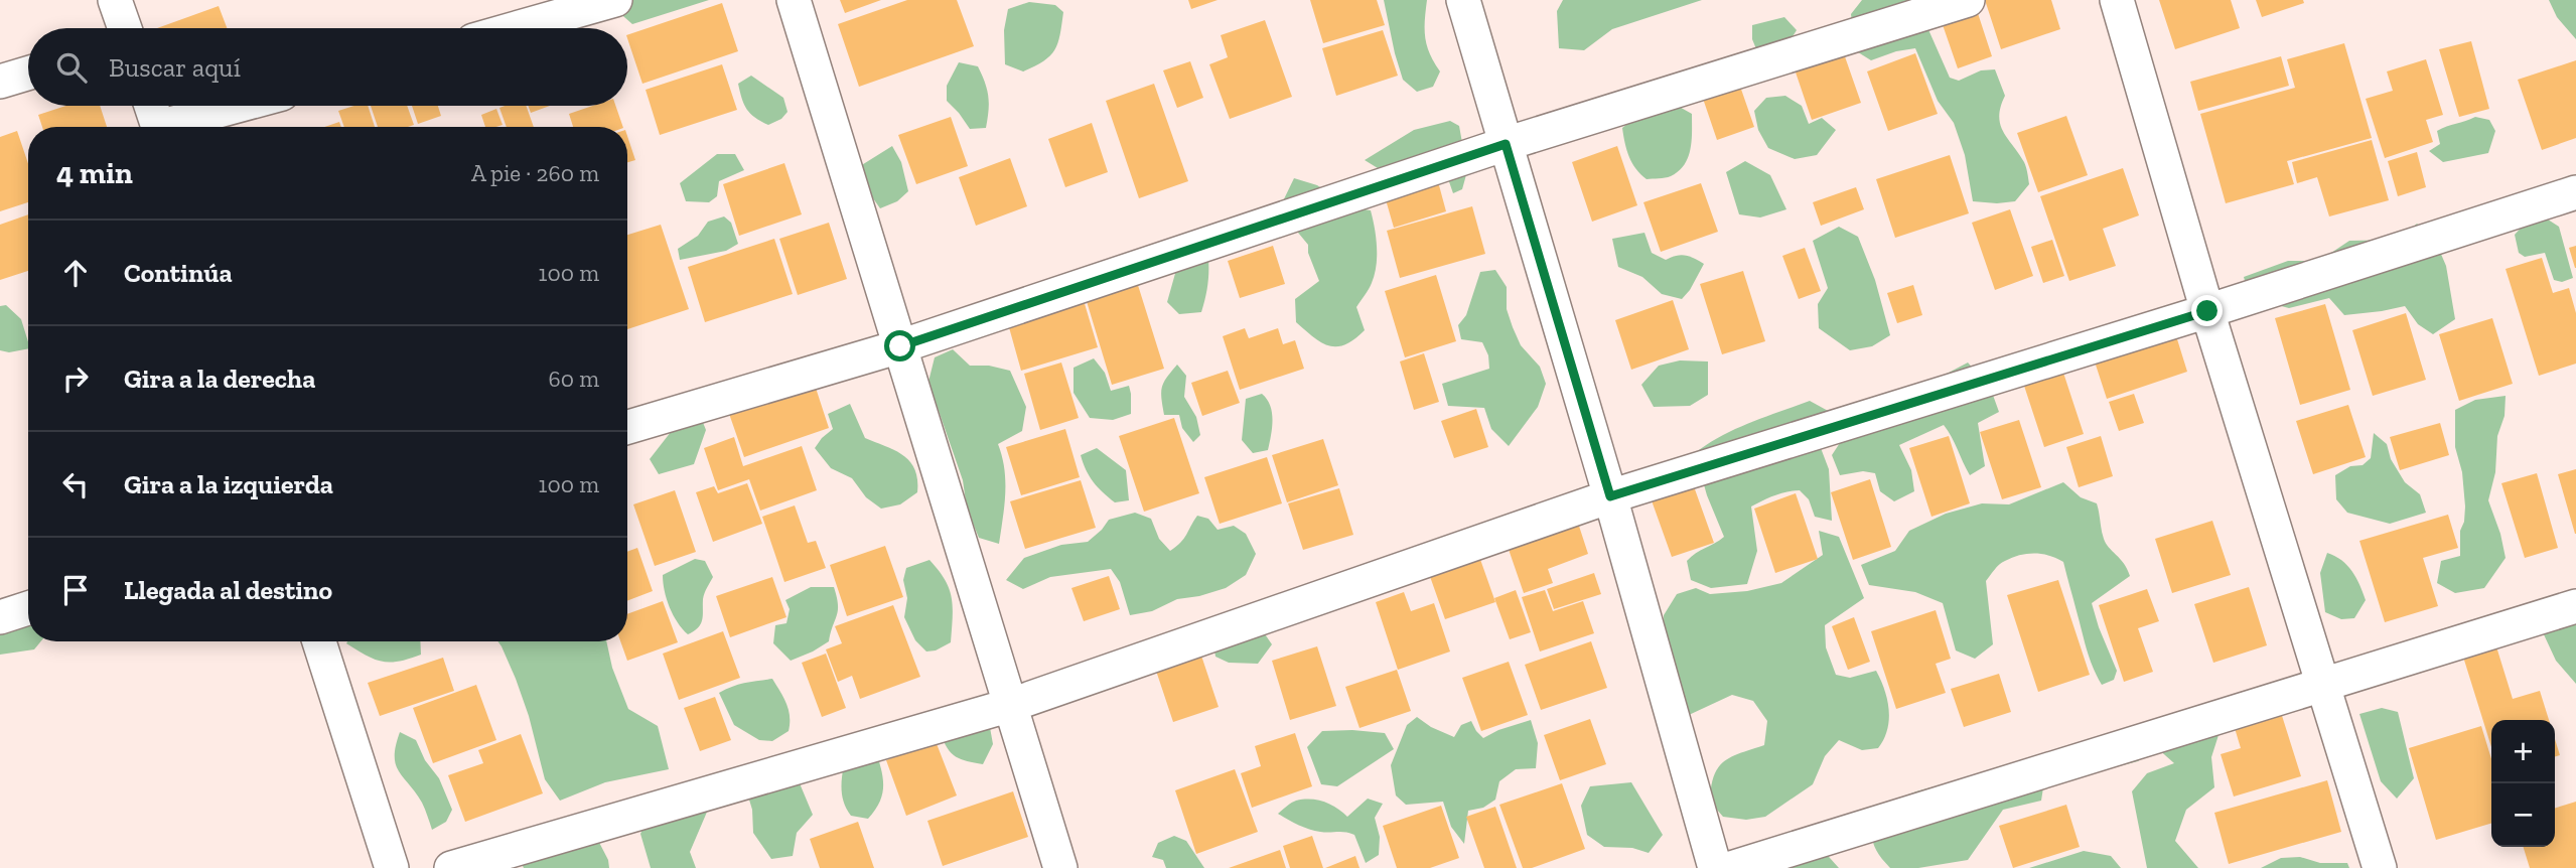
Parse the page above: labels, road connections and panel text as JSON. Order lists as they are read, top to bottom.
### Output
{
  "page": {
    "search": "Buscar aquí",
    "heading": ["4 min", "A pie · 260 m"],
    "list": [
      ["Continúa", "100 m"],
      ["Gira a la derecha", "60 m"],
      ["Gira a la izquierda", "100 m"],
      "Llegada al destino"
    ],
    "map_buttons": ["+", "−"]
  }
}
